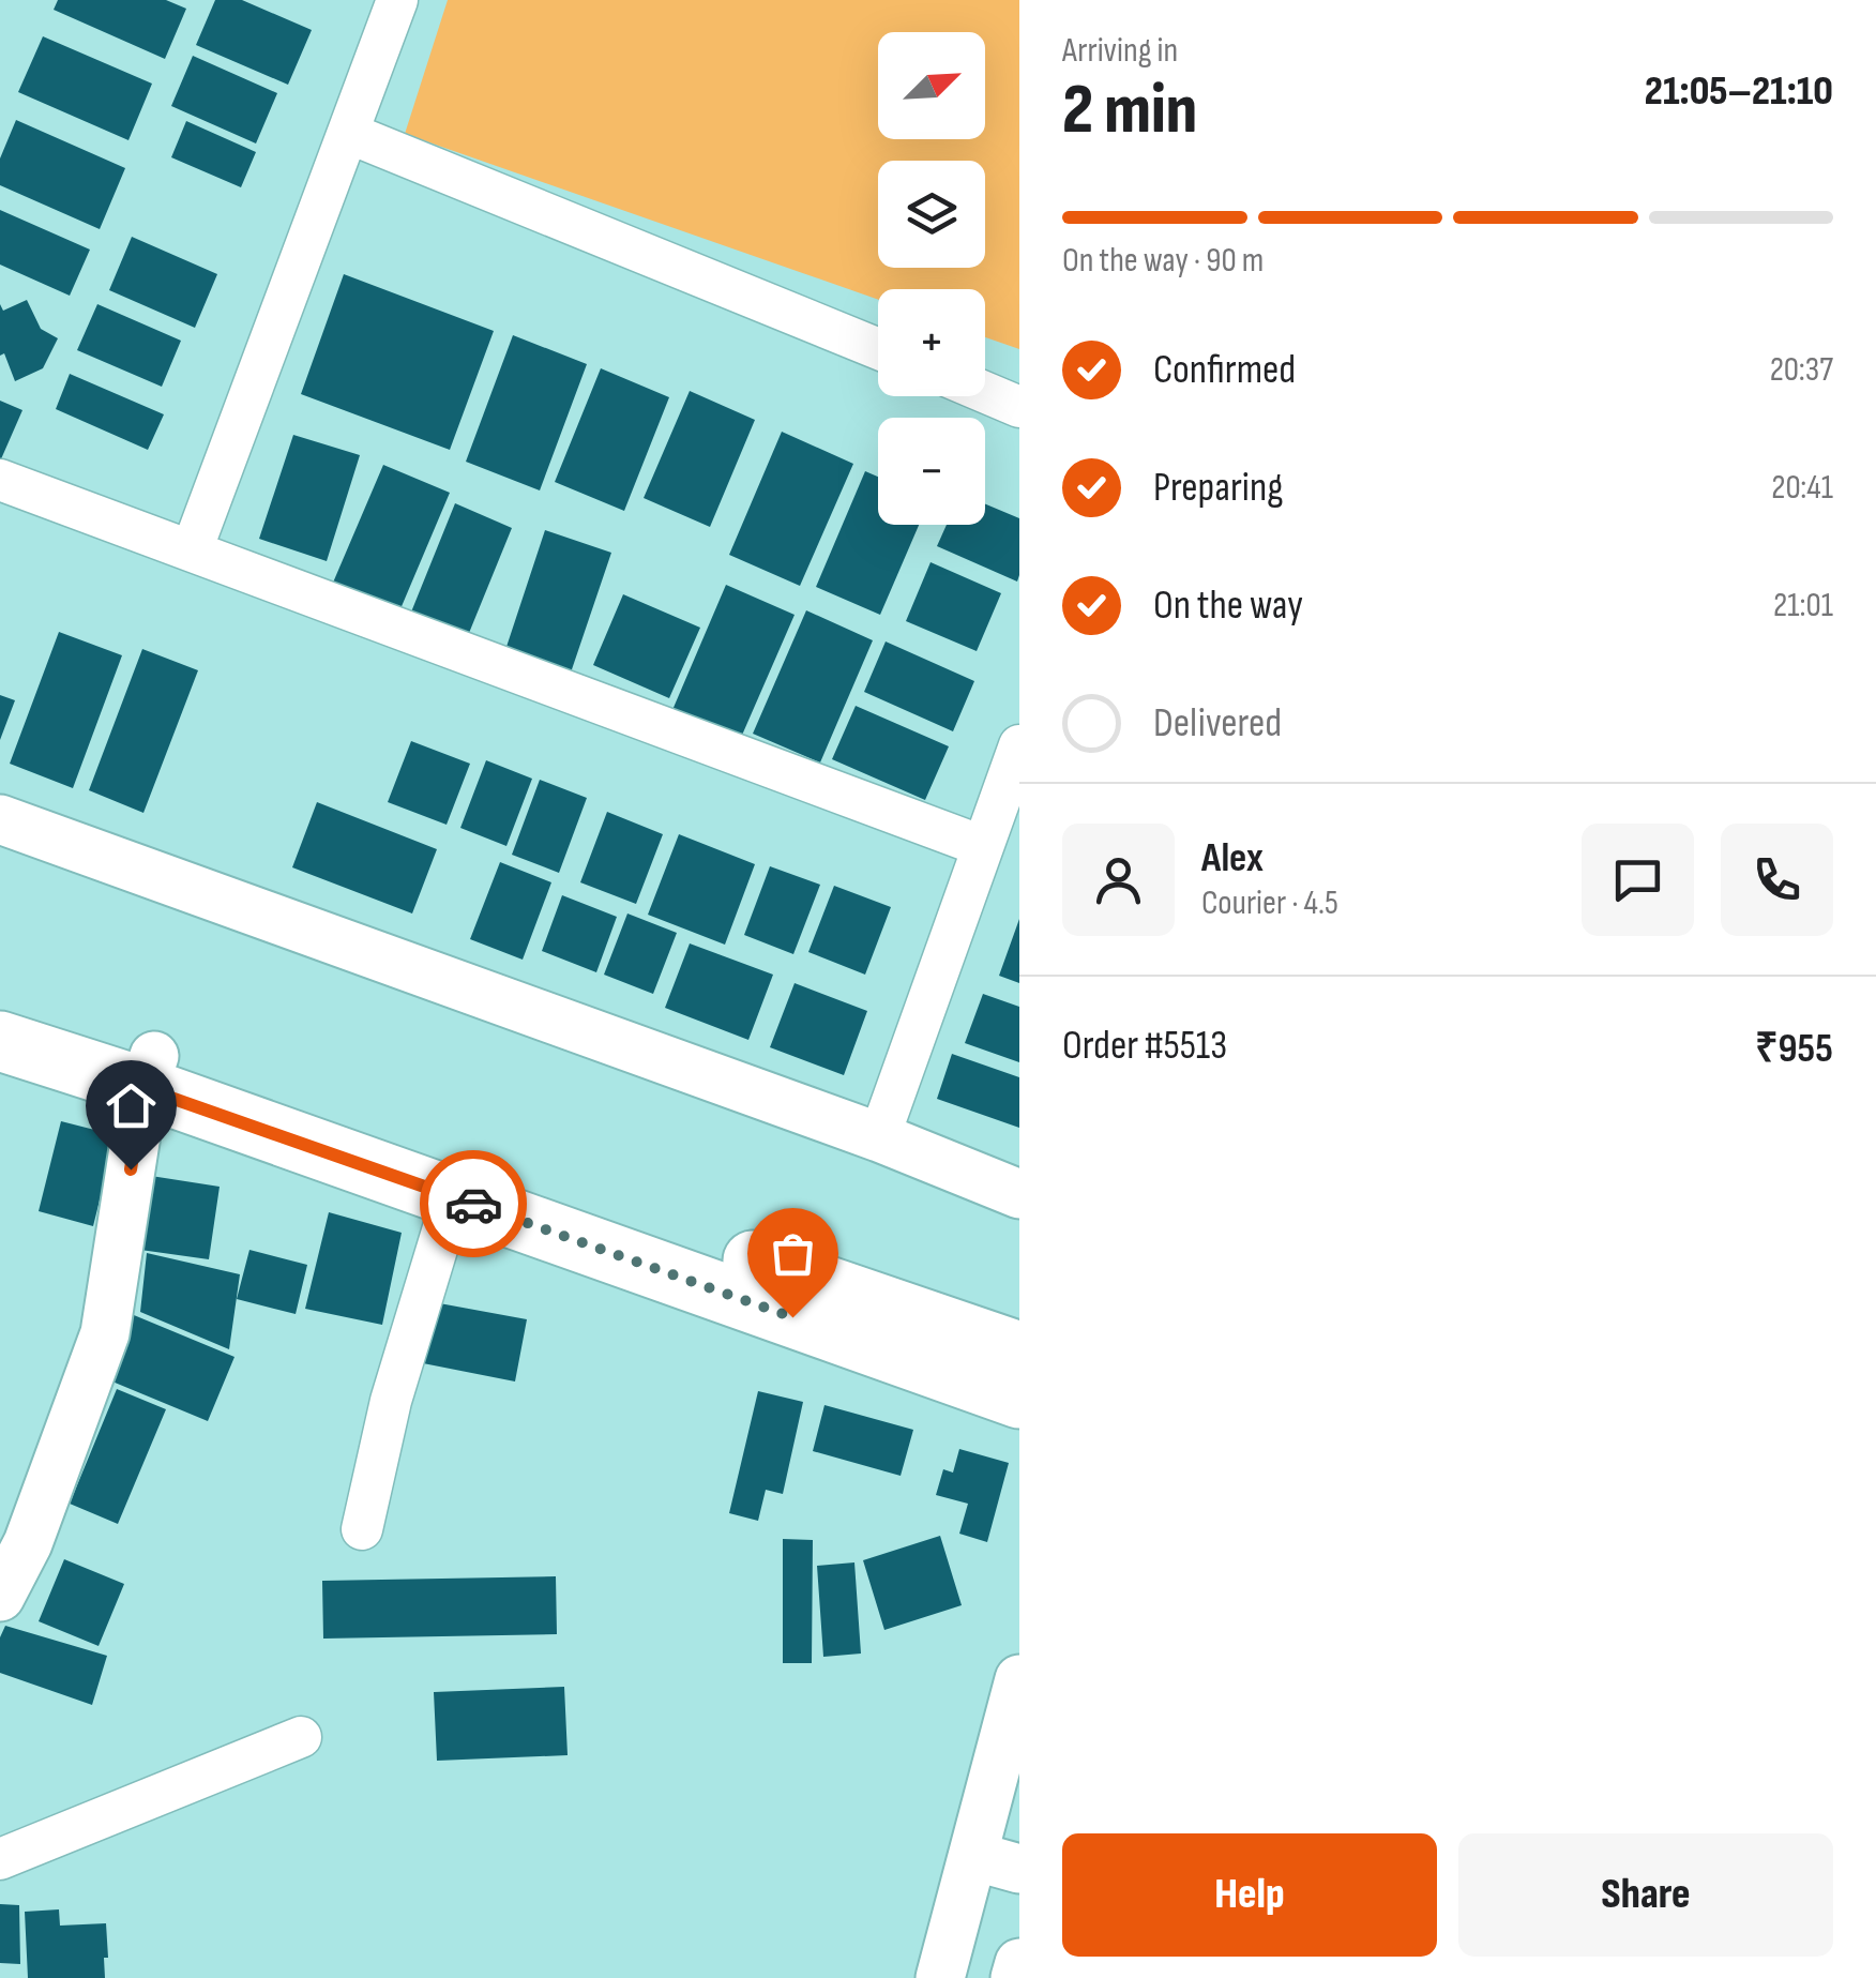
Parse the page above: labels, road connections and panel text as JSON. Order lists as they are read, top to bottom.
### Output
{
  "north": "top right",
  "page": {
    "heading": ["2 min", "Arriving in", "21:05–21:10"],
    "panel": [
      "Alex",
      "Courier · 4.5",
      "Order #5513",
      "₹955"
    ],
    "map_buttons": ["+", "−"],
    "bar": "On the way · 90 m",
    "list": [
      ["Confirmed", "20:37"],
      ["Preparing", "20:41"],
      ["On the way", "21:01"],
      "Delivered"
    ],
    "buttons": ["Help", "Share"]
  }
}
